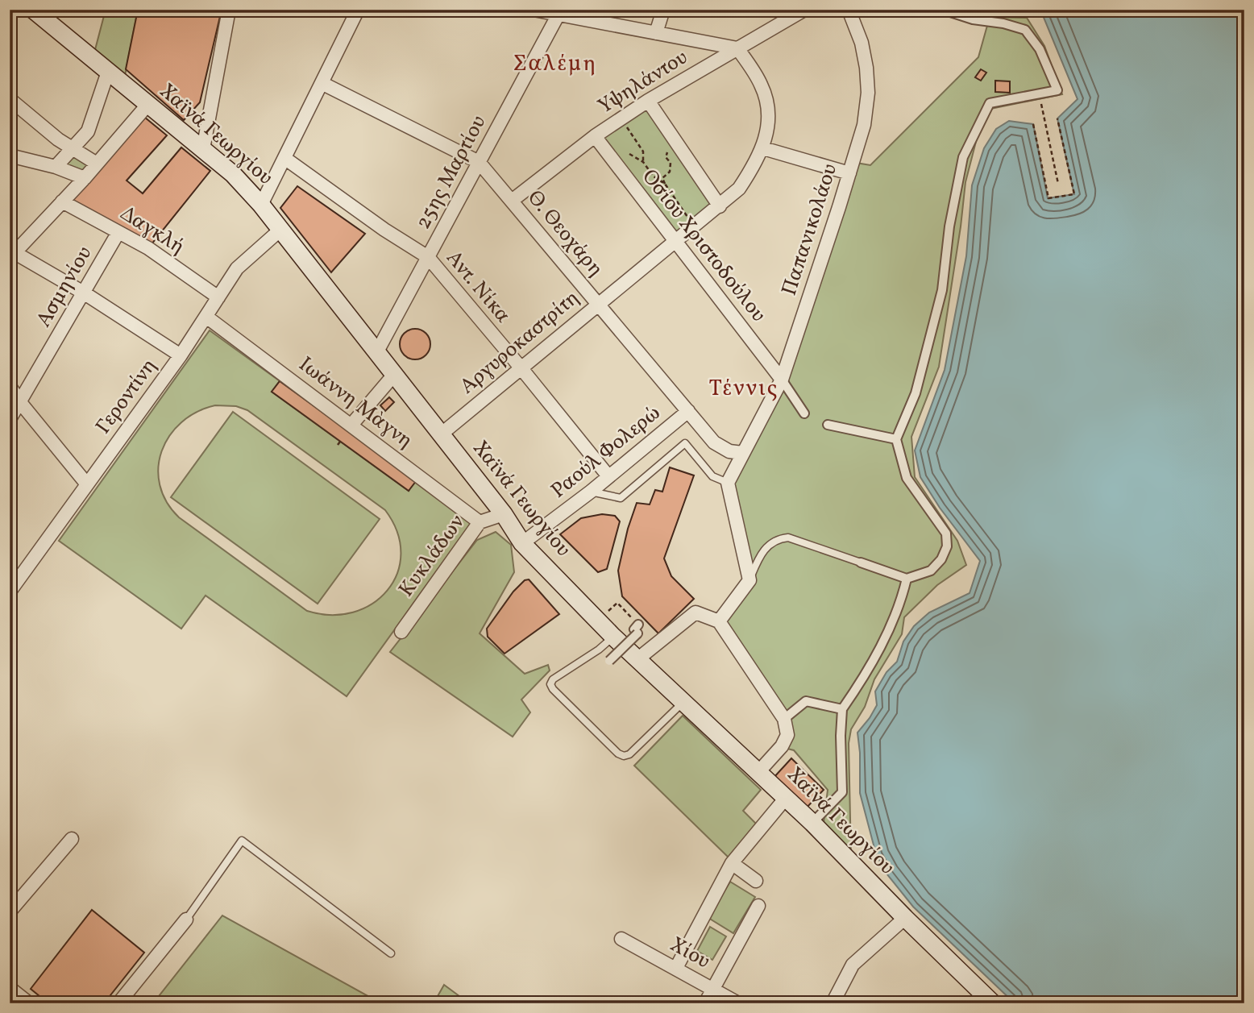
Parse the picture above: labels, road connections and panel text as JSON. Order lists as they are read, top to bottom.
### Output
{
  "streets": {
    "main road": ["Χαϊνά Γεωργίου"],
    "street": [
      "Υψηλάντου",
      "25ης Μαρτίου",
      "Παπανικολάου",
      "Δαγκλή",
      "Θ. Θεοχάρη",
      "Οσίου Χριστοδούλου",
      "Ασμηνίου",
      "Αντ. Νίκα",
      "Αργυροκαστρίτη",
      "Γεροντίνη",
      "Ιωάννη Μὰγνη",
      "Ραούλ Φολερώ",
      "Κυκλάδων",
      "Χίου"
    ]
  },
  "crossings": [
    ["Υψηλάντου", "Θ. Θεοχάρη"],
    ["Υψηλάντου", "Οσίου Χριστοδούλου"],
    ["Υψηλάντου", "Αργυροκαστρίτη"],
    ["Χαϊνά Γεωργίου", "25ης Μαρτίου"],
    ["Χαϊνά Γεωργίου", "Αργυροκαστρίτη"],
    ["Χαϊνά Γεωργίου", "Γεροντίνη"],
    ["Χαϊνά Γεωργίου", "Ραούλ Φολερώ"],
    ["Χαϊνά Γεωργίου", "Κυκλάδων"],
    ["25ης Μαρτίου", "Θ. Θεοχάρη"],
    ["25ης Μαρτίου", "Αντ. Νίκα"],
    ["Παπανικολάου", "Θ. Θεοχάρη"],
    ["Παπανικολάου", "Οσίου Χριστοδούλου"],
    ["Δαγκλή", "Ασμηνίου"],
    ["Δαγκλή", "Γεροντίνη"],
    ["Θ. Θεοχάρη", "Αργυροκαστρίτη"],
    ["Θ. Θεοχάρη", "Ραούλ Φολερώ"],
    ["Οσίου Χριστοδούλου", "Αργυροκαστρίτη"],
    ["Αντ. Νίκα", "Αργυροκαστρίτη"],
    ["Αντ. Νίκα", "Ραούλ Φολερώ"],
    ["Γεροντίνη", "Ιωάννη Μὰγνη"],
    ["Ιωάννη Μὰγνη", "Κυκλάδων"]
  ],
  "districts": ["Σαλέμη", "Τέννις"]
}
